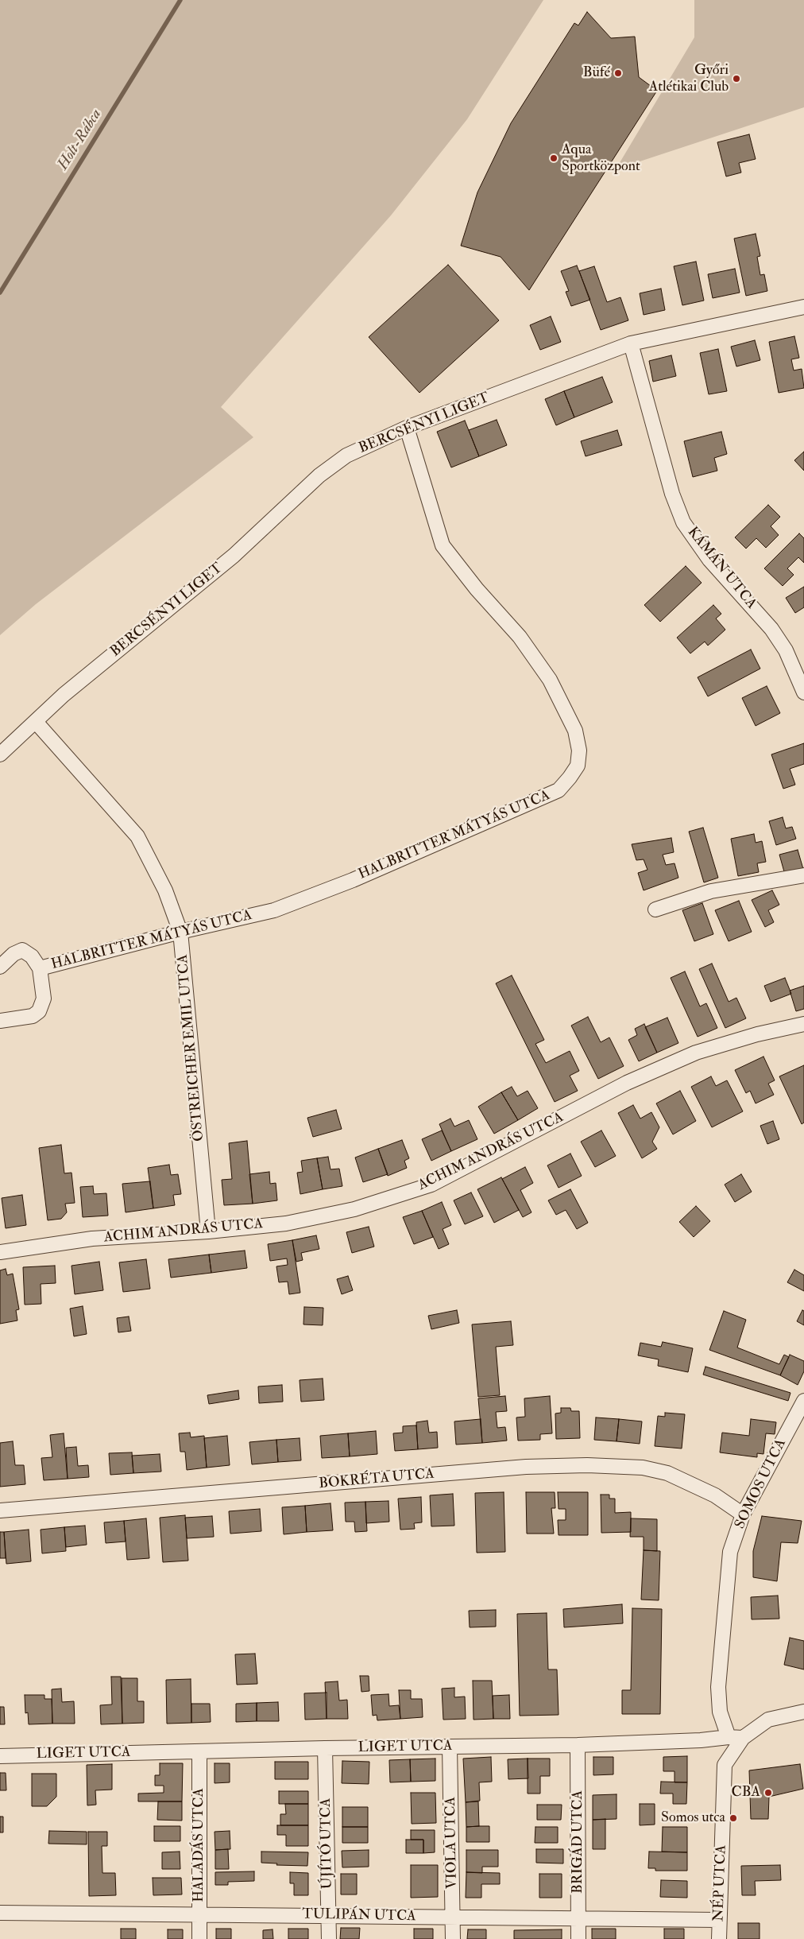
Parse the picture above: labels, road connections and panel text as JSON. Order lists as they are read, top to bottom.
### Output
{
  "streets": {
    "street": [
      "BERCSÉNYI LIGET",
      "KÁMÁN UTCA",
      "HALBRITTER MÁTYÁS UTCA",
      "ÖSTREICHER EMIL UTCA",
      "ACHIM ANDRÁS UTCA",
      "BOKRÉTA UTCA",
      "SOMOS UTCA",
      "LIGET UTCA",
      "BRIGÁD UTCA",
      "VIOLA UTCA",
      "ÚJÍTÓ UTCA",
      "HALADÁS UTCA",
      "NÉP UTCA",
      "TULIPÁN UTCA"
    ]
  },
  "crossings": [
    ["BERCSÉNYI LIGET", "KÁMÁN UTCA"],
    ["BERCSÉNYI LIGET", "HALBRITTER MÁTYÁS UTCA"],
    ["BERCSÉNYI LIGET", "ÖSTREICHER EMIL UTCA"],
    ["HALBRITTER MÁTYÁS UTCA", "ÖSTREICHER EMIL UTCA"],
    ["ÖSTREICHER EMIL UTCA", "ACHIM ANDRÁS UTCA"],
    ["BOKRÉTA UTCA", "SOMOS UTCA"],
    ["SOMOS UTCA", "LIGET UTCA"],
    ["LIGET UTCA", "BRIGÁD UTCA"],
    ["LIGET UTCA", "VIOLA UTCA"],
    ["LIGET UTCA", "ÚJÍTÓ UTCA"],
    ["LIGET UTCA", "HALADÁS UTCA"],
    ["LIGET UTCA", "NÉP UTCA"],
    ["BRIGÁD UTCA", "TULIPÁN UTCA"],
    ["VIOLA UTCA", "TULIPÁN UTCA"],
    ["ÚJÍTÓ UTCA", "TULIPÁN UTCA"],
    ["HALADÁS UTCA", "TULIPÁN UTCA"],
    ["NÉP UTCA", "TULIPÁN UTCA"]
  ],
  "water": ["Holt-Rábca"],
  "places": [
    "Büfé",
    "Győri Atlétikai Club",
    "Aqua Sportközpont",
    "CBA",
    "Somos utca"
  ]
}
